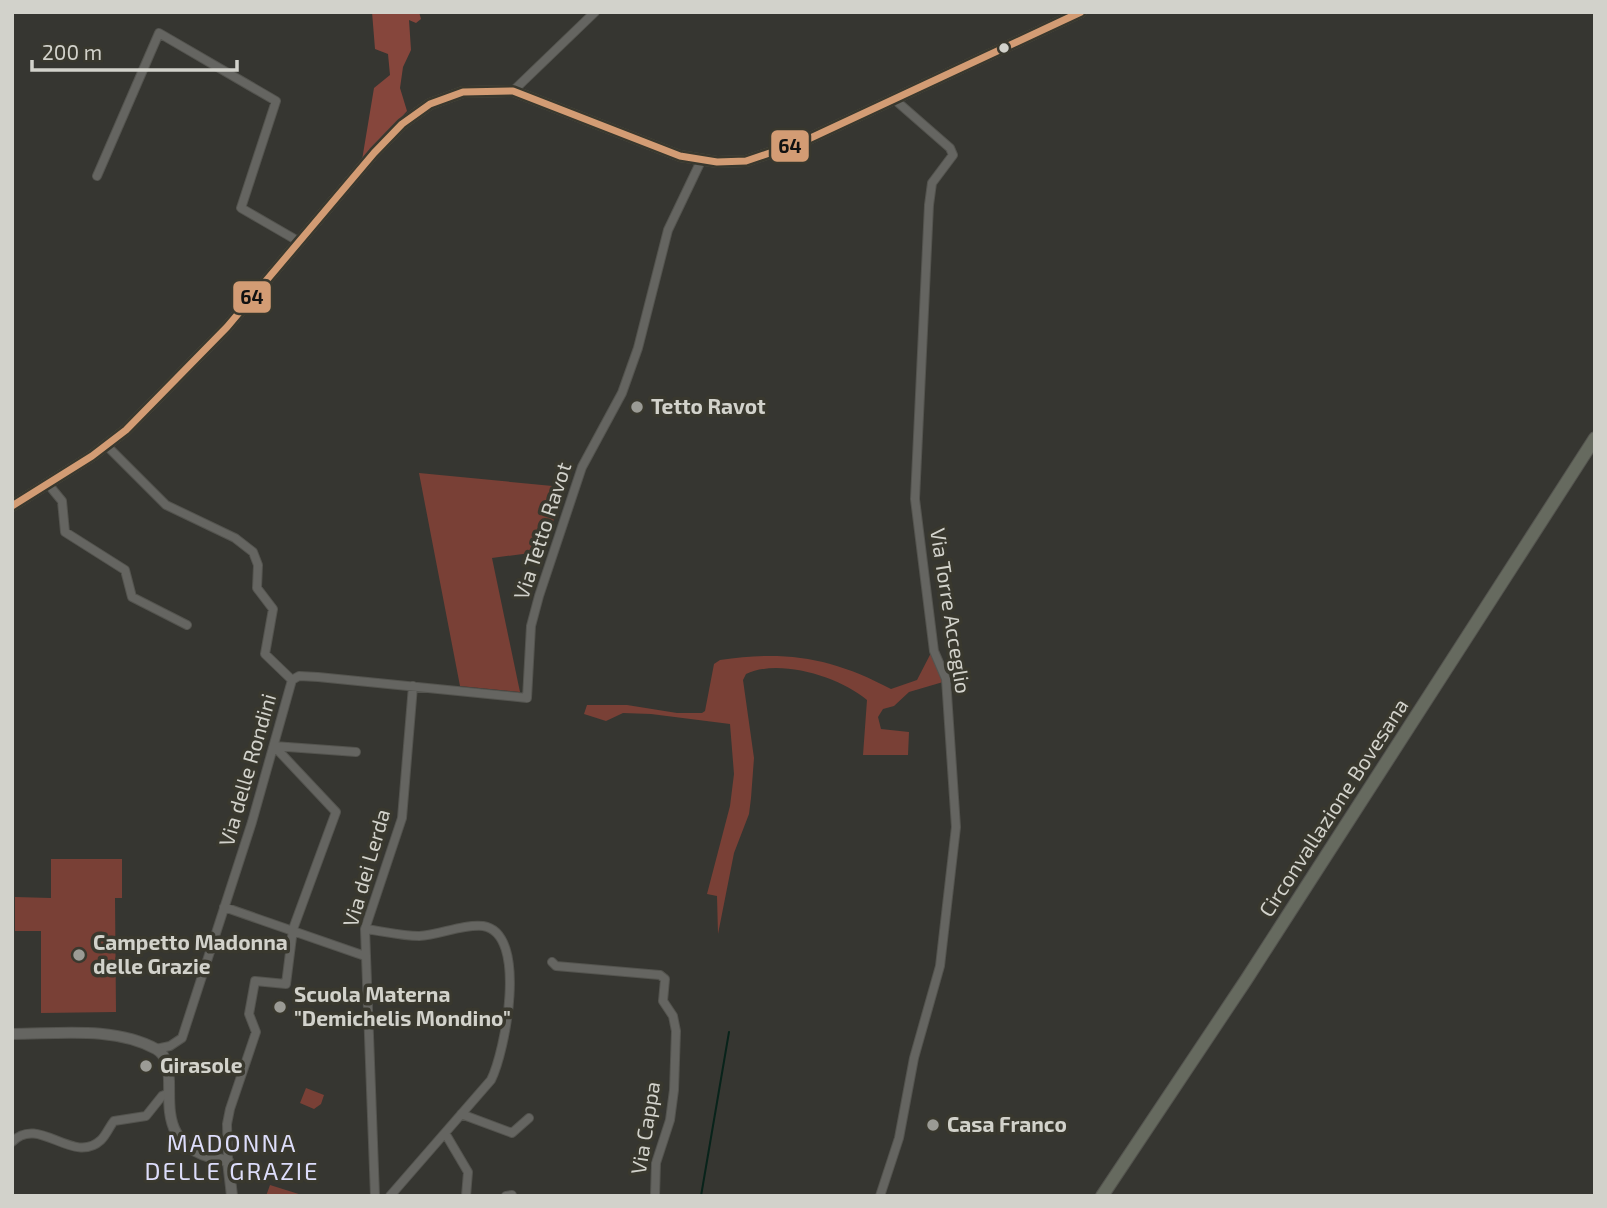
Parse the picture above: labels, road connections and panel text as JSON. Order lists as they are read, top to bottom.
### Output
{
  "streets": {
    "main road": ["Circonvallazione Bovesana"],
    "street": [
      "Via Tetto Ravot",
      "Via Torre Acceglio",
      "Via delle Rondini",
      "Via dei Lerda",
      "Via Cappa"
    ]
  },
  "crossings": [
    ["Via Tetto Ravot", "Via delle Rondini"],
    ["Via Tetto Ravot", "Via dei Lerda"]
  ],
  "districts": ["MADONNA DELLE GRAZIE"],
  "places": [
    "Tetto Ravot",
    "Campetto Madonna delle Grazie",
    "Scuola Materna \"Demichelis Mondino\"",
    "Girasole",
    "Casa Franco"
  ],
  "lines": ["transit line 64"],
  "scale_bar": "200 m"
}
